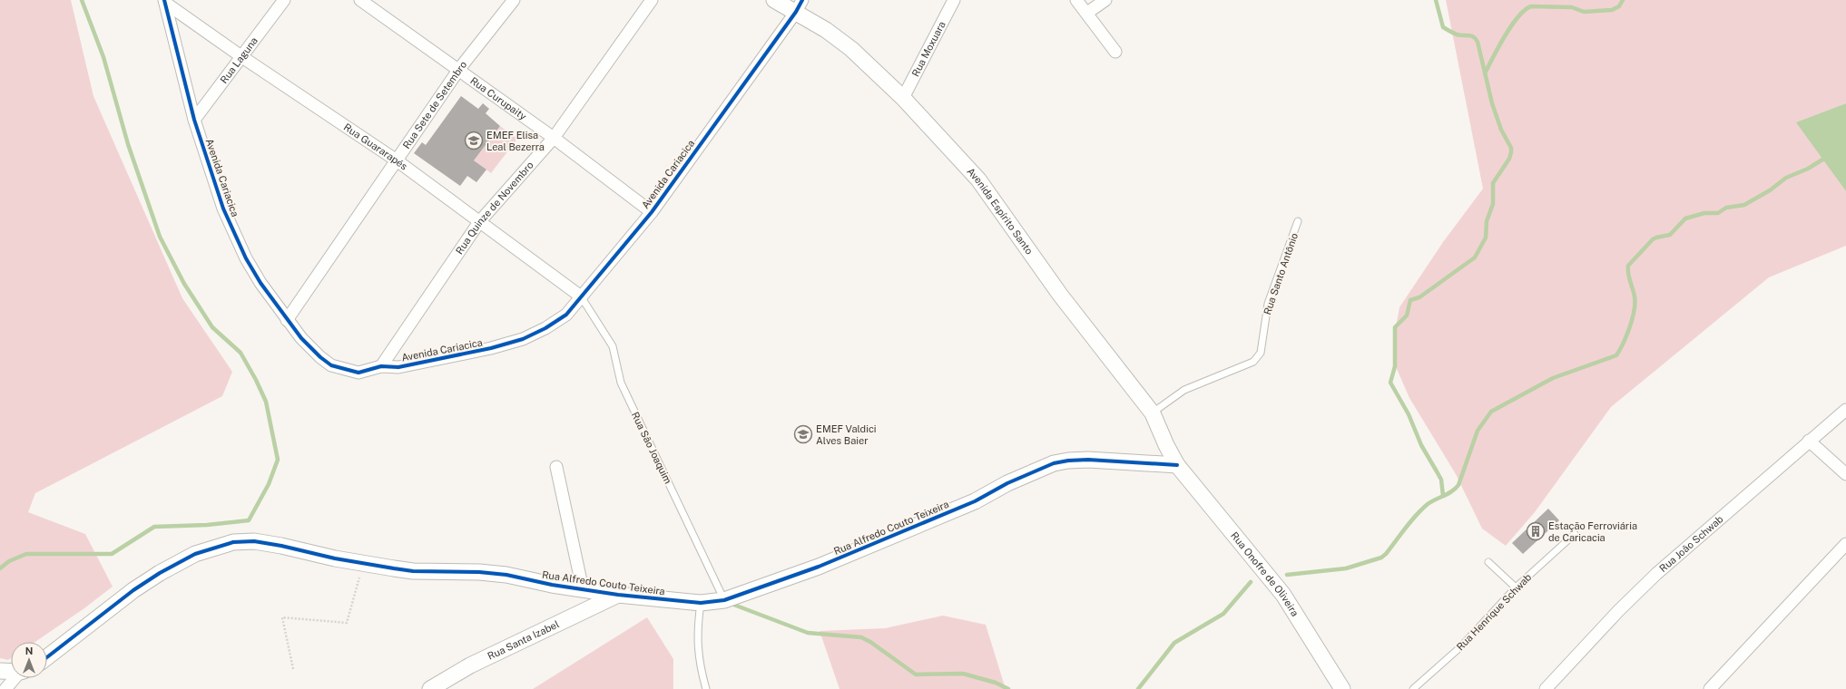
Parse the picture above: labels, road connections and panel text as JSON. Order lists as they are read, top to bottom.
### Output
{
  "streets": {
    "street": [
      "Rua Moxuara",
      "Rua Laguna",
      "Rua Curupaity",
      "Rua Sete de Setembro",
      "Rua Guararapés",
      "Avenida Cariacica",
      "Rua Quinze de Novembro",
      "Avenida Espírito Santo",
      "Rua Alfredo Couto Teixeira",
      "Rua João Schwab",
      "Rua Onofre de Oliveira",
      "Rua Santa Izabel"
    ],
    "lane": ["Rua Santo Antônio", "Rua São Joaquim", "Rua Henrique Schwab"]
  },
  "crossings": [
    ["Rua Moxuara", "Avenida Espírito Santo"],
    ["Rua Laguna", "Rua Guararapés"],
    ["Rua Laguna", "Avenida Cariacica"],
    ["Rua Curupaity", "Rua Sete de Setembro"],
    ["Rua Curupaity", "Avenida Cariacica"],
    ["Rua Curupaity", "Rua Quinze de Novembro"],
    ["Rua Sete de Setembro", "Rua Guararapés"],
    ["Rua Sete de Setembro", "Avenida Cariacica"],
    ["Rua Guararapés", "Avenida Cariacica"],
    ["Rua Guararapés", "Rua Quinze de Novembro"],
    ["Rua Guararapés", "Rua São Joaquim"],
    ["Avenida Cariacica", "Rua Quinze de Novembro"],
    ["Avenida Cariacica", "Avenida Espírito Santo"],
    ["Avenida Cariacica", "Rua São Joaquim"],
    ["Avenida Espírito Santo", "Rua Santo Antônio"],
    ["Avenida Espírito Santo", "Rua Alfredo Couto Teixeira"],
    ["Avenida Espírito Santo", "Rua Onofre de Oliveira"],
    ["Rua São Joaquim", "Rua Alfredo Couto Teixeira"],
    ["Rua Alfredo Couto Teixeira", "Rua Onofre de Oliveira"],
    ["Rua Alfredo Couto Teixeira", "Rua Santa Izabel"]
  ],
  "places": {
    "school or university": ["EMEF Elisa Leal Bezerra", "EMEF Valdici Alves Baier"],
    "building": ["Estação Ferroviária de Caricacia"]
  },
  "north": "top"
}
